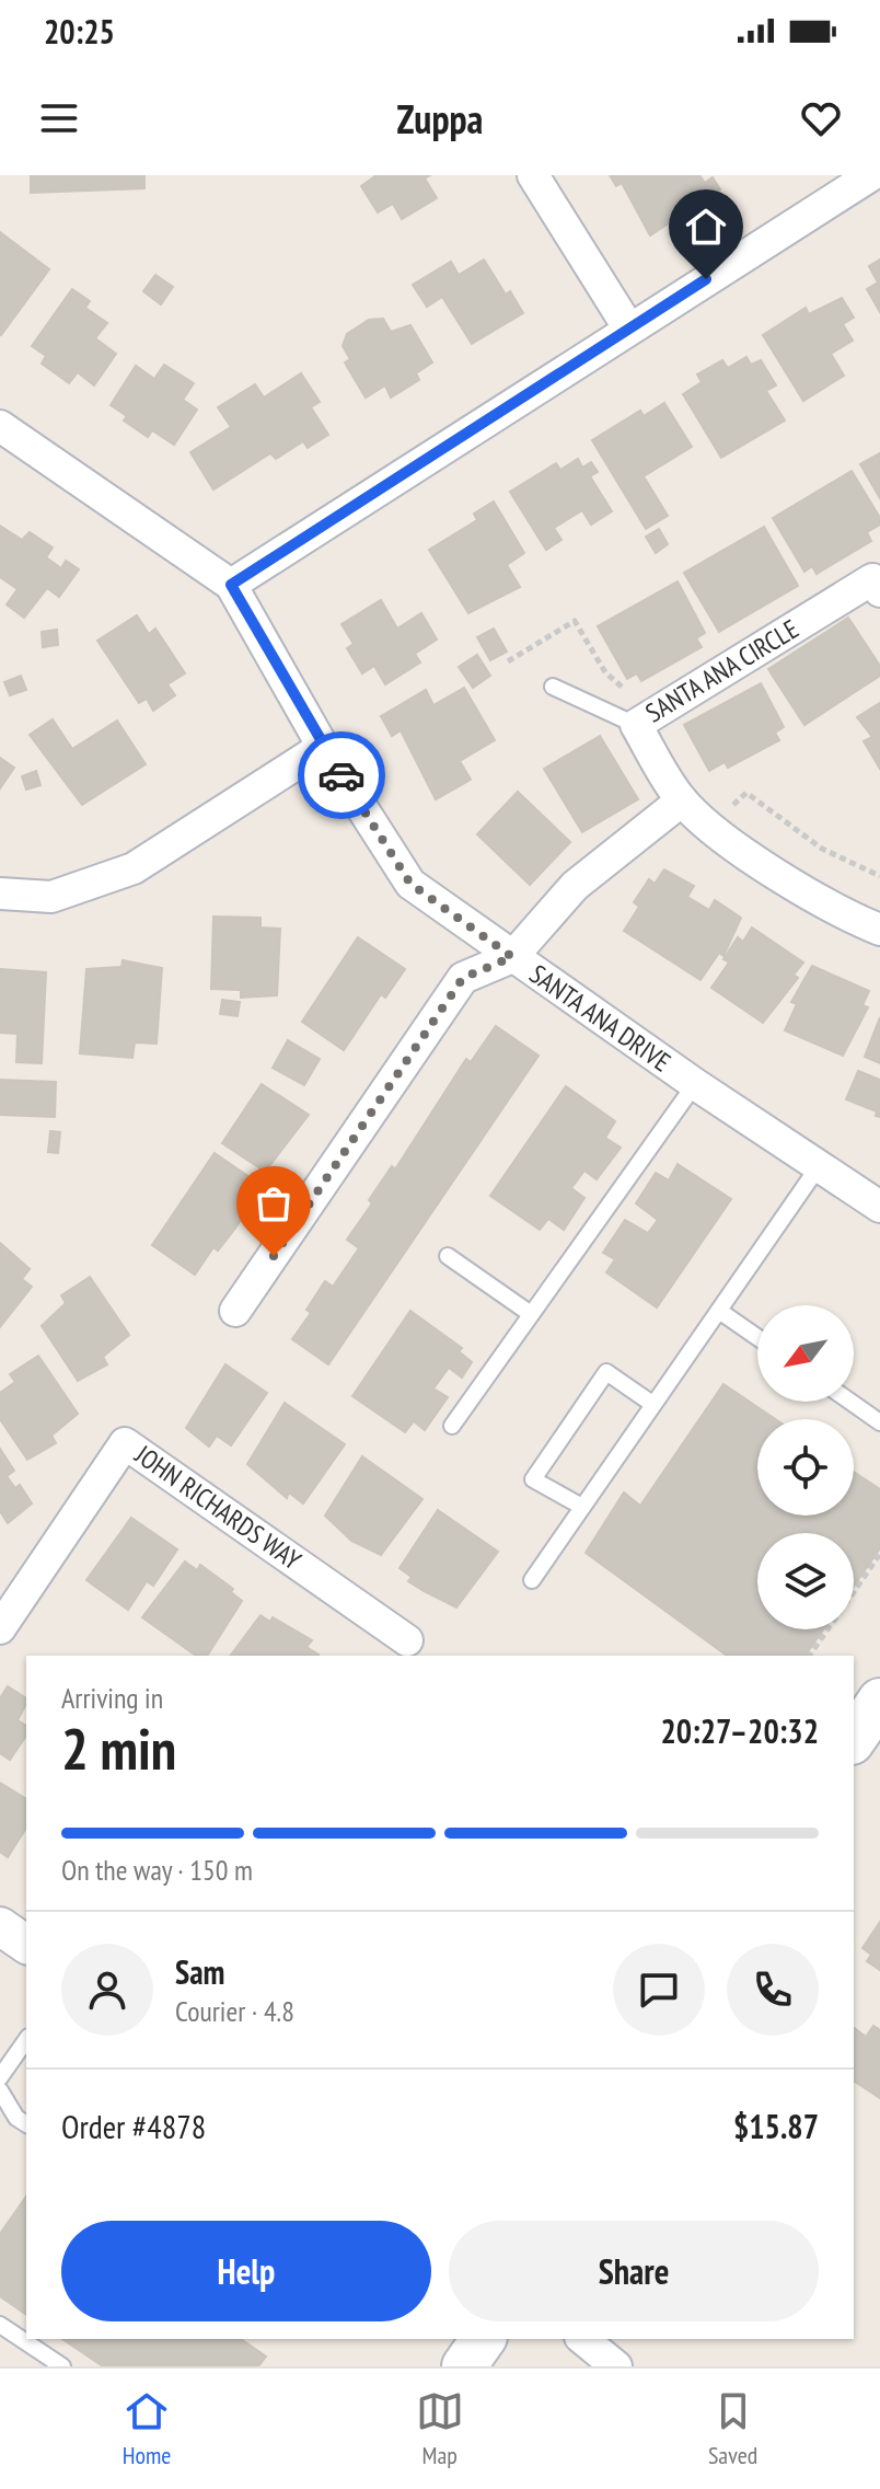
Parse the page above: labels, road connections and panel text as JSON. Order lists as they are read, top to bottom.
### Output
{
  "streets": {
    "street": ["SANTA ANA CIRCLE", "SANTA ANA DRIVE", "JOHN RICHARDS WAY"]
  },
  "north": "bottom left",
  "page": {
    "status": "20:25",
    "header": "Zuppa",
    "heading": ["2 min", "Arriving in", "20:27–20:32"],
    "panel": [
      "Sam",
      "Courier · 4.8",
      "Order #4878",
      "$15.87"
    ],
    "bar": "On the way · 150 m",
    "buttons": ["Help", "Share"],
    "tabs": ["Home", "Map", "Saved"]
  }
}
